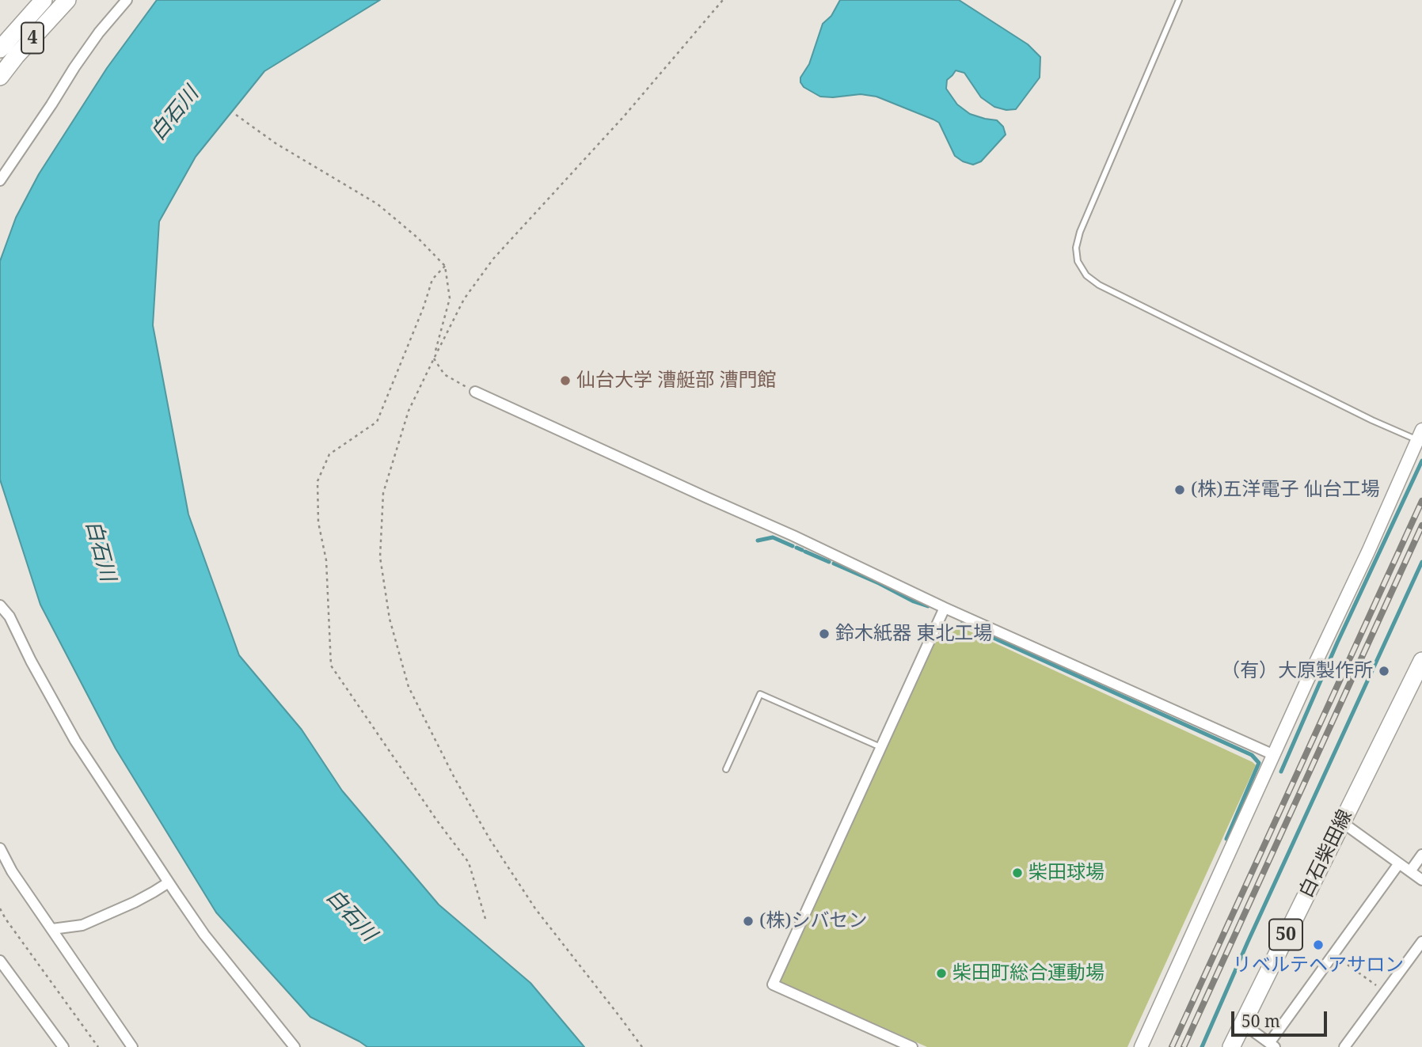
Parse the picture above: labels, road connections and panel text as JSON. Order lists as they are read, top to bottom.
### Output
{
  "streets": {
    "main road": ["4", "白石柴田線", "50"]
  },
  "water": ["白石川"],
  "places": [
    "仙台大学 漕艇部 漕門館",
    "(株)五洋電子 仙台工場",
    "鈴木紙器 東北工場",
    "（有）大原製作所",
    "柴田球場",
    "(株)シバセン",
    "リベルテヘアサロン",
    "柴田町総合運動場"
  ],
  "scale_bar": "50 m"
}
